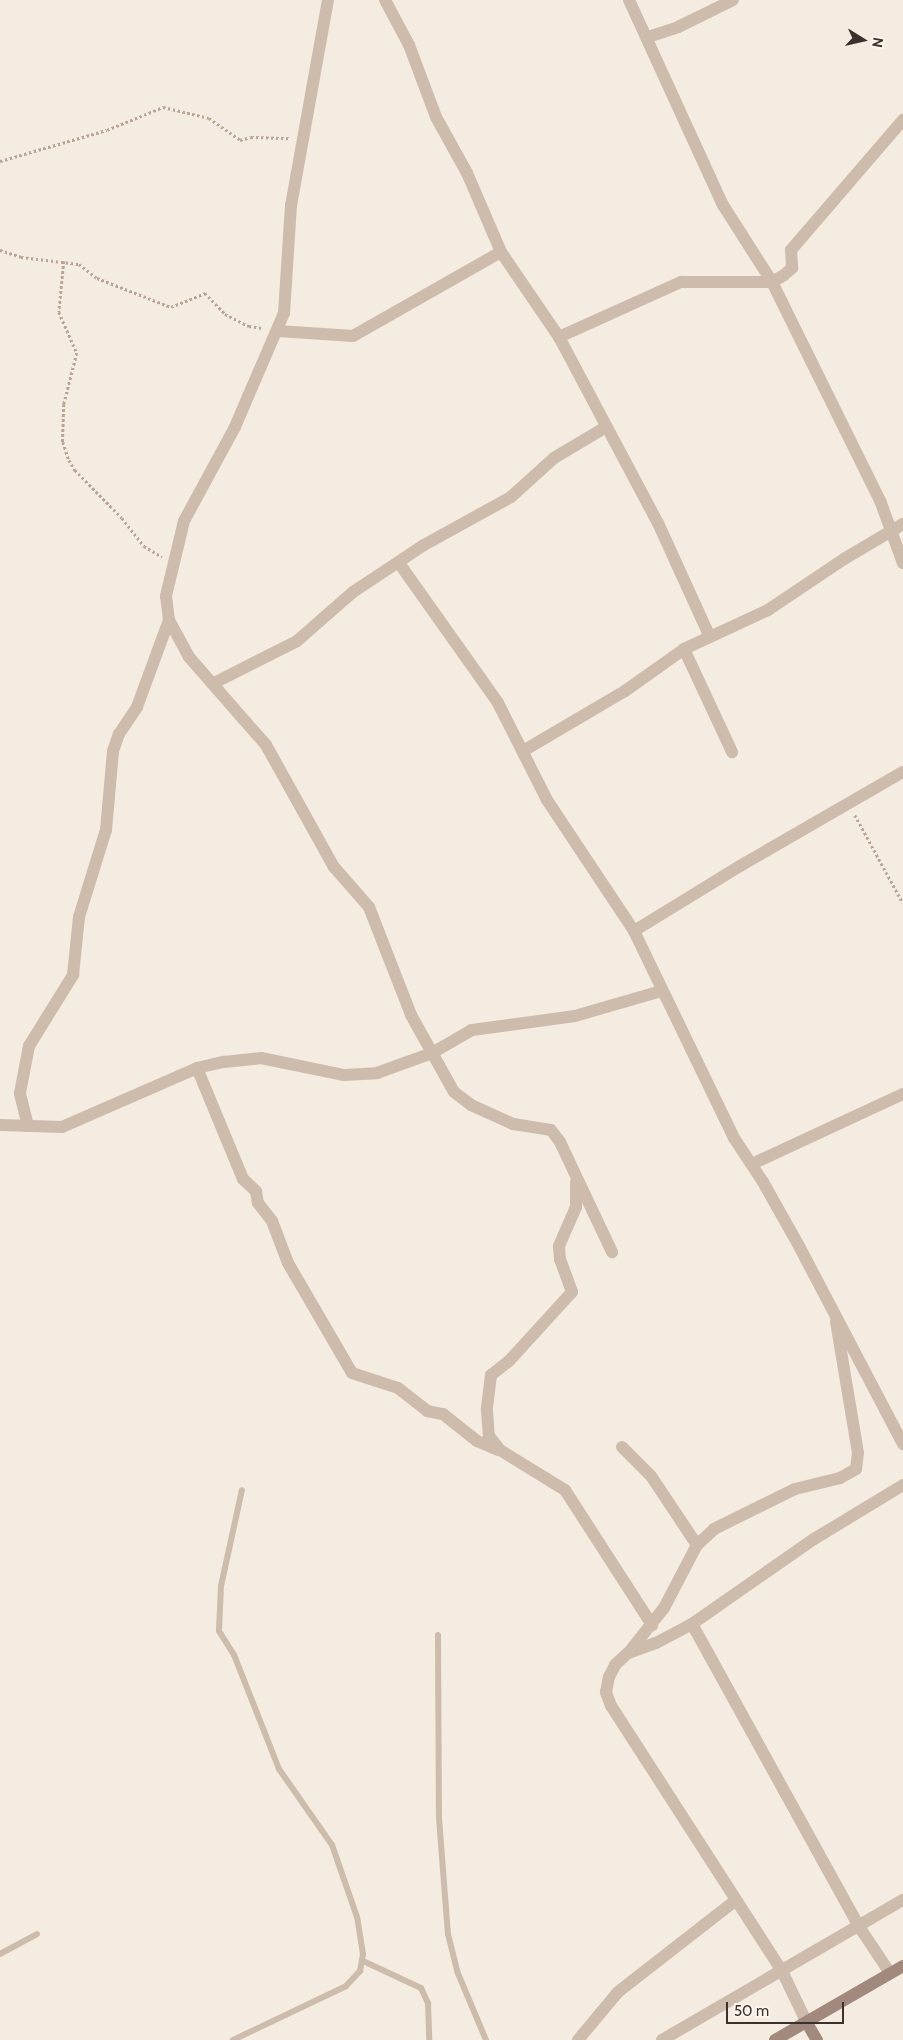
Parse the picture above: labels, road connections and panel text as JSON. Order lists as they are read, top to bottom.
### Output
{
  "scale_bar": "50 m",
  "north": "right"
}
